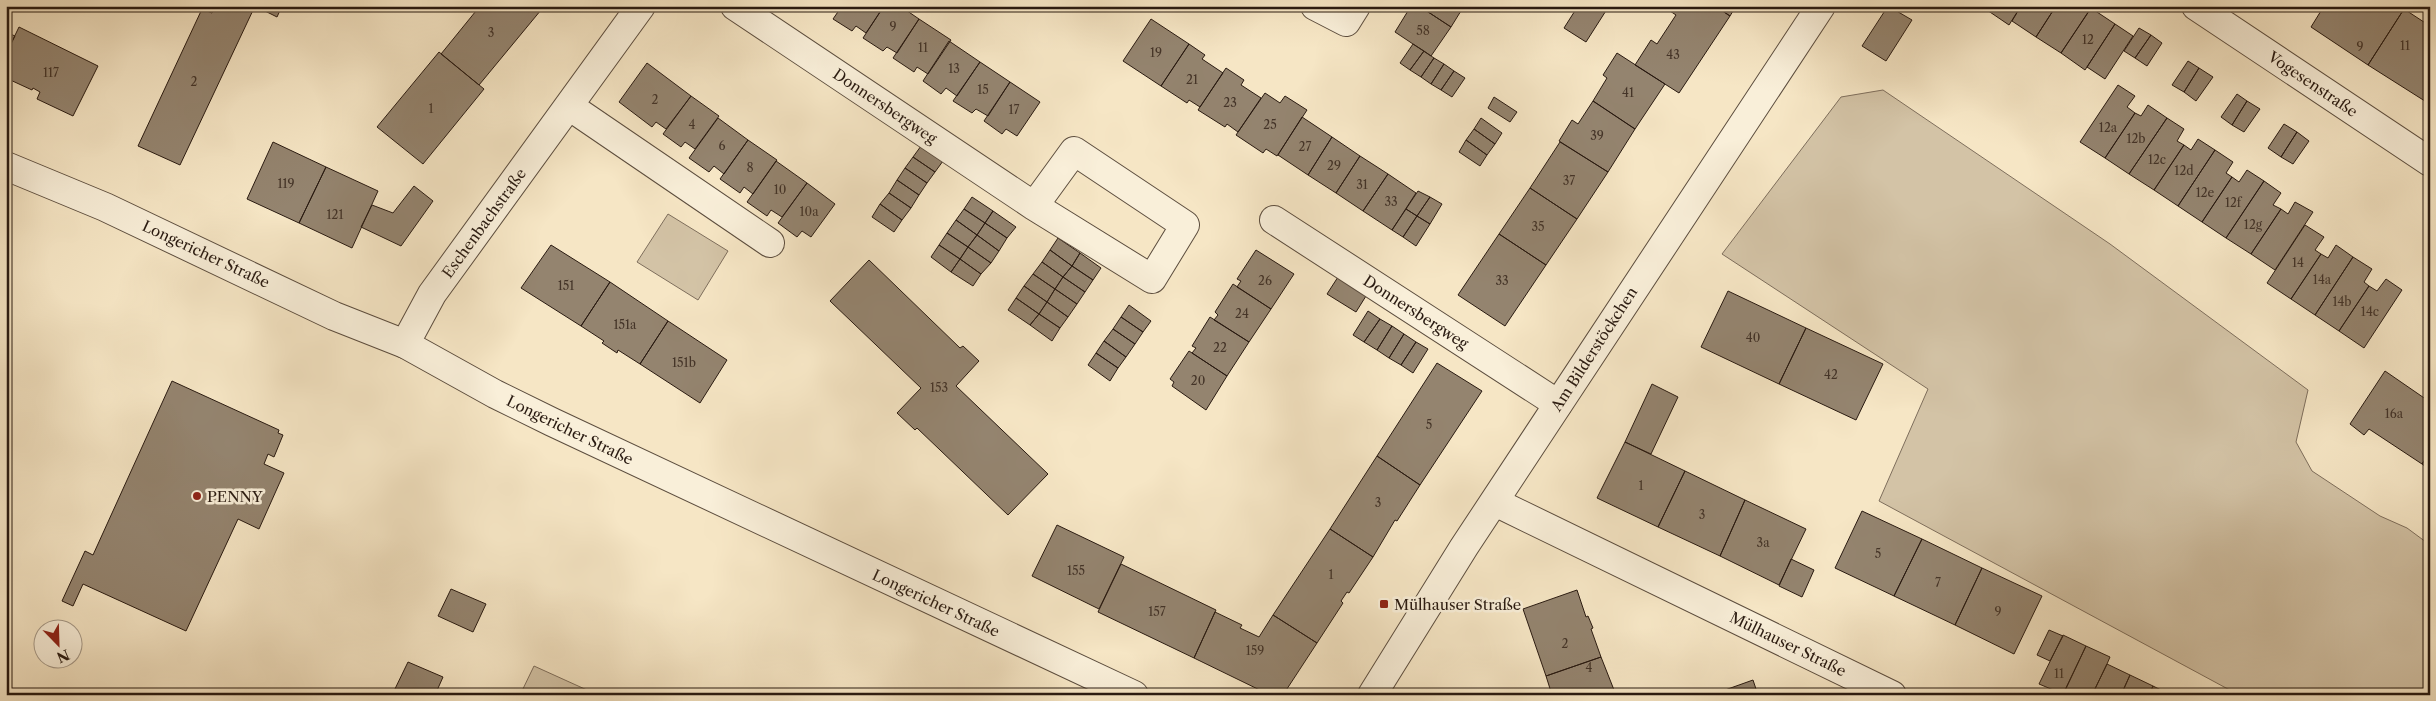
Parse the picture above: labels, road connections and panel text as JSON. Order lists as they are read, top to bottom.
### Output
{
  "streets": {
    "street": [
      "Vogesenstraße",
      "Donnersbergweg",
      "Eschenbachstraße",
      "Longericher Straße",
      "Am Bilderstöckchen",
      "Mülhauser Straße"
    ]
  },
  "crossings": [
    ["Donnersbergweg", "Am Bilderstöckchen"],
    ["Eschenbachstraße", "Longericher Straße"],
    ["Am Bilderstöckchen", "Mülhauser Straße"]
  ],
  "places": {
    "other": ["PENNY"],
    "transit": ["Mülhauser Straße"]
  },
  "house_numbers": [
    "9",
    "58",
    "3",
    "12",
    "11",
    "9",
    "11",
    "19",
    "43",
    "13",
    "117",
    "21",
    "2",
    "15",
    "41",
    "2",
    "23",
    "1",
    "17",
    "4",
    "25",
    "12a",
    "39",
    "12b",
    "6",
    "27",
    "12c",
    "29",
    "8",
    "12d",
    "37",
    "119",
    "31",
    "10",
    "12e",
    "33",
    "12f",
    "10a",
    "121",
    "12g",
    "35",
    "14",
    "14a",
    "26",
    "33",
    "151",
    "14b",
    "14c",
    "24",
    "151a",
    "40",
    "22",
    "151b",
    "42",
    "20",
    "153",
    "16a",
    "5",
    "1",
    "3",
    "3",
    "3a",
    "5",
    "155",
    "1",
    "7",
    "157",
    "9",
    "2",
    "159",
    "4",
    "11"
  ],
  "north": "bottom right"
}
